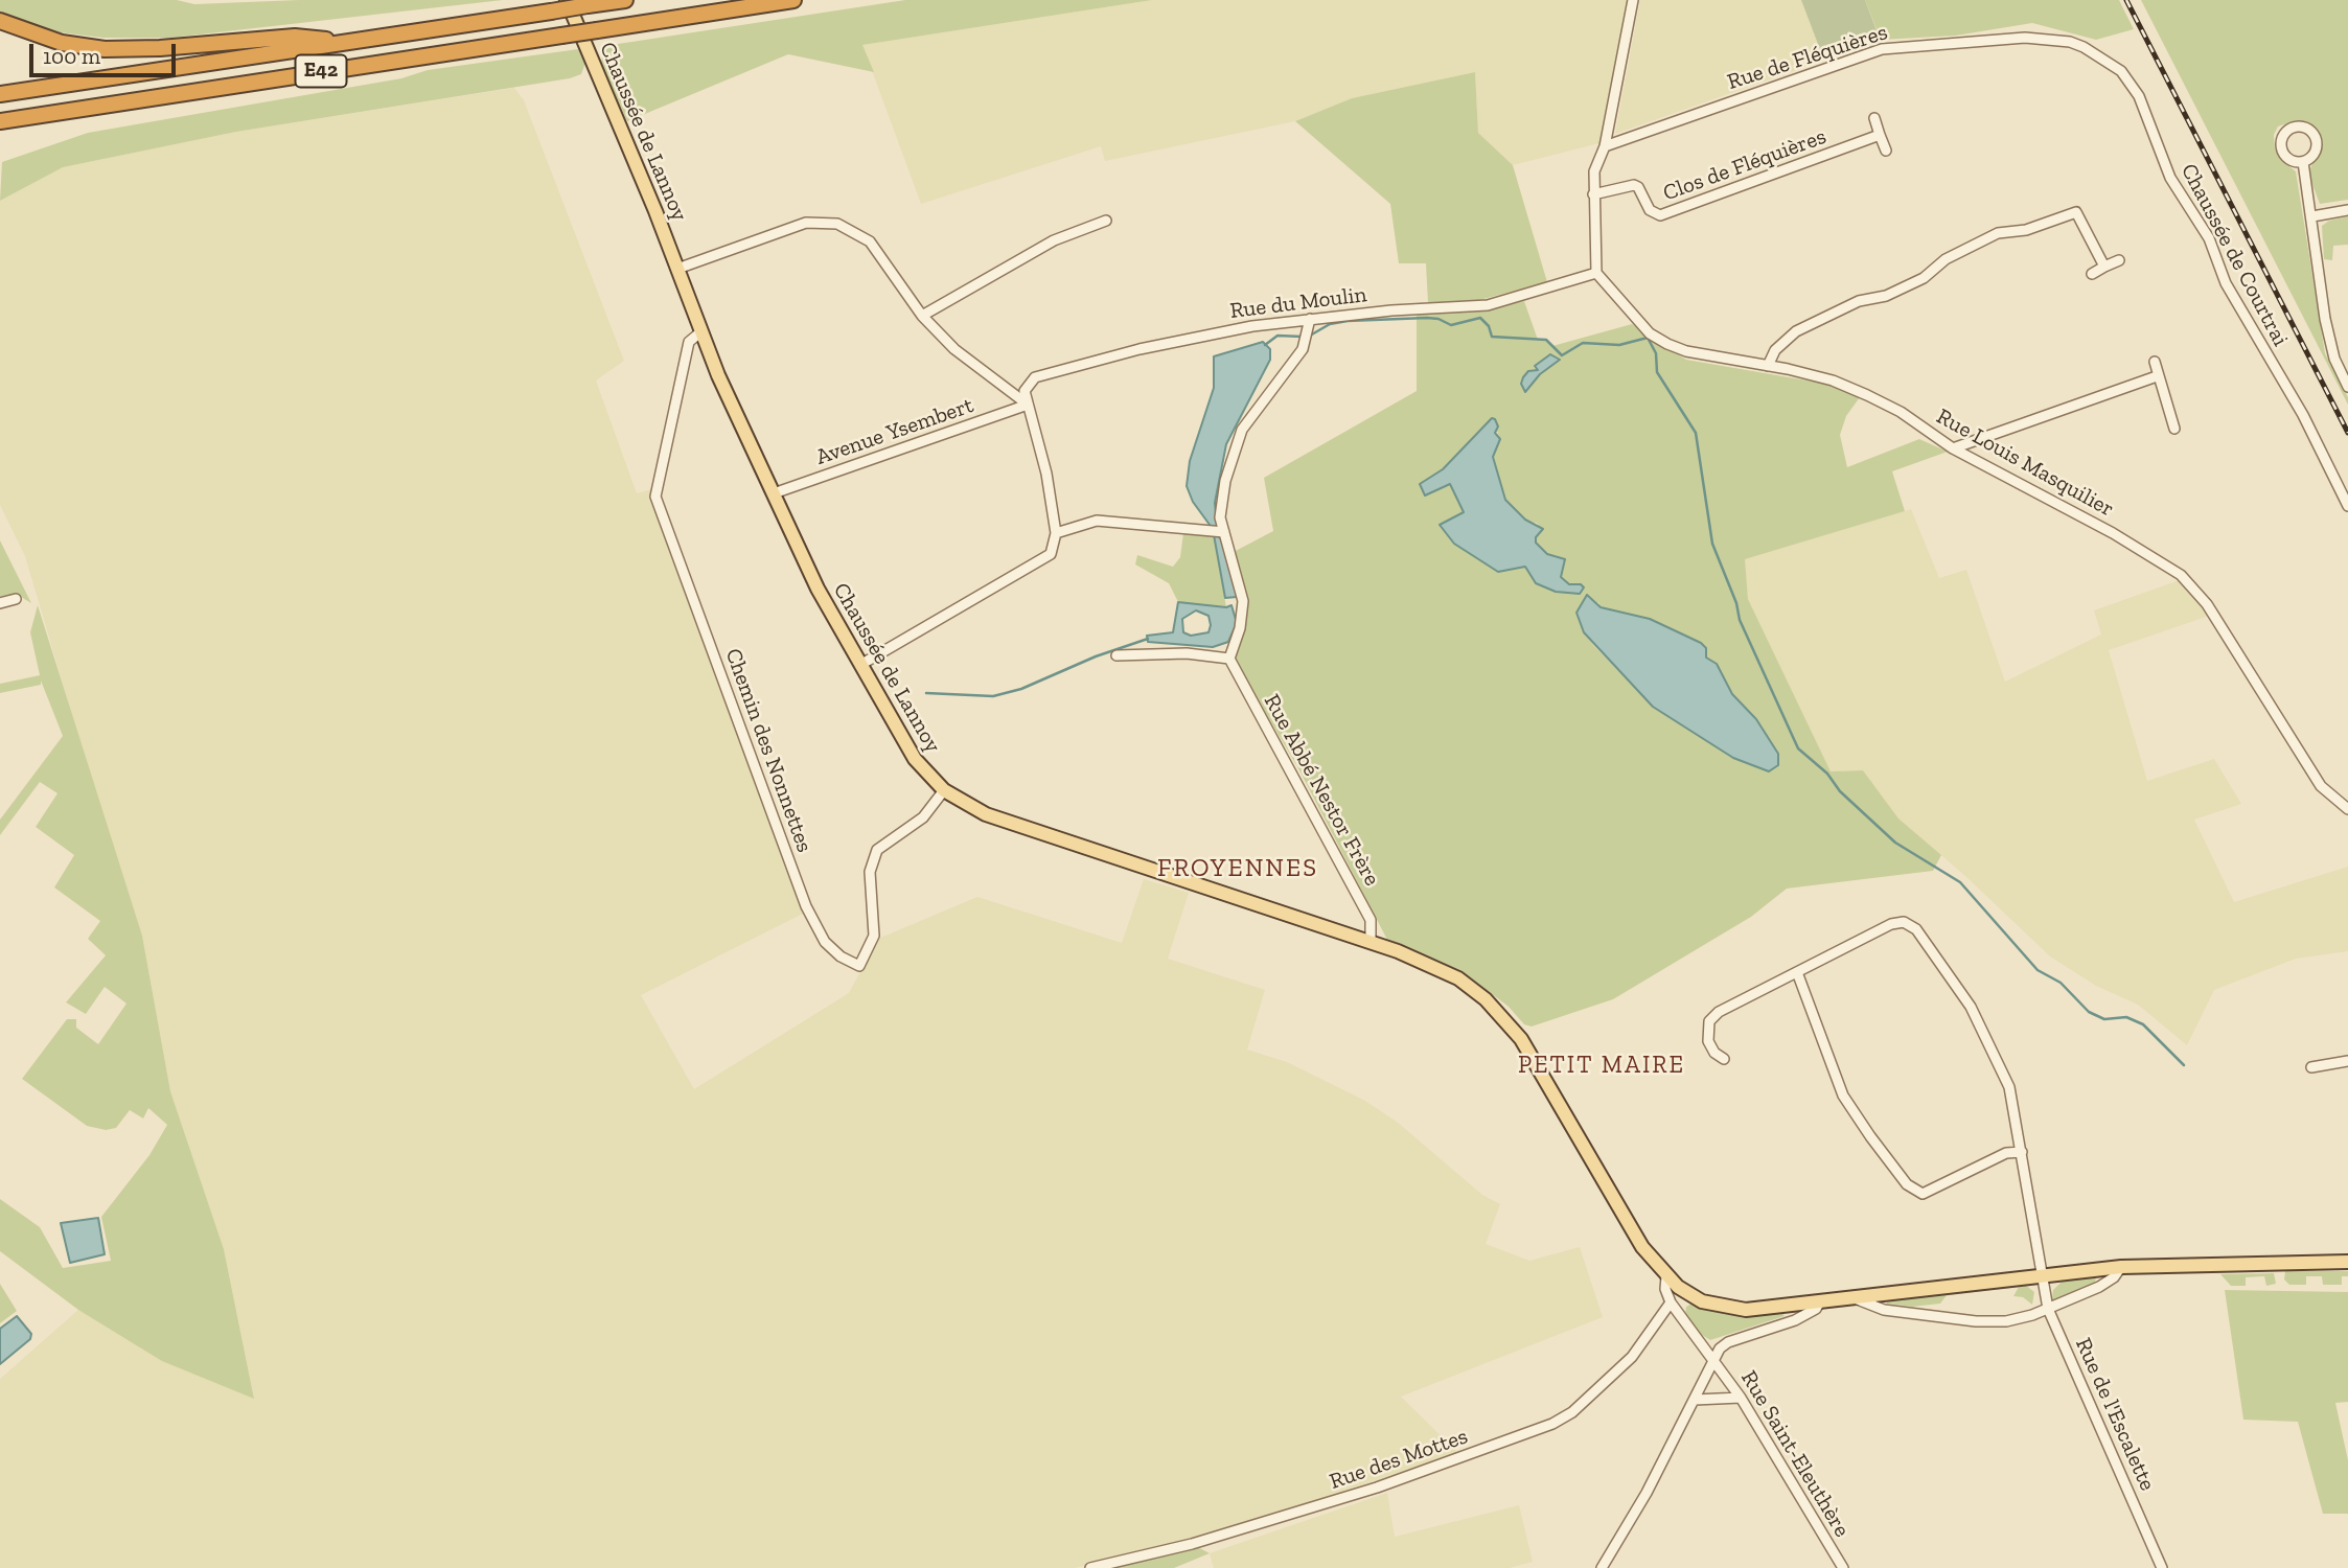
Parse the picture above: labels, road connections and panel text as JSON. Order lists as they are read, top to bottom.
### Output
{
  "streets": {
    "highway": ["E42"],
    "main road": ["Chaussée de Lannoy"],
    "street": [
      "Rue de Fléquières",
      "Clos de Fléquières",
      "Chaussée de Courtrai",
      "Rue du Moulin",
      "Avenue Ysembert",
      "Rue Louis Masquilier",
      "Chemin des Nonnettes",
      "Rue Abbé Nestor Frère",
      "Rue de l'Escalette",
      "Rue Saint-Eleuthère",
      "Rue des Mottes"
    ]
  },
  "crossings": [
    ["Rue de Fléquières", "Chaussée de Courtrai"],
    ["Chaussée de Lannoy", "Avenue Ysembert"],
    ["Chaussée de Lannoy", "Chemin des Nonnettes"],
    ["Chaussée de Lannoy", "Rue Abbé Nestor Frère"],
    ["Chaussée de Lannoy", "Rue de l'Escalette"],
    ["Rue du Moulin", "Avenue Ysembert"],
    ["Rue du Moulin", "Rue Louis Masquilier"],
    ["Rue Saint-Eleuthère", "Rue des Mottes"]
  ],
  "districts": ["FROYENNES", "PETIT MAIRE"],
  "scale_bar": "100 m"
}
